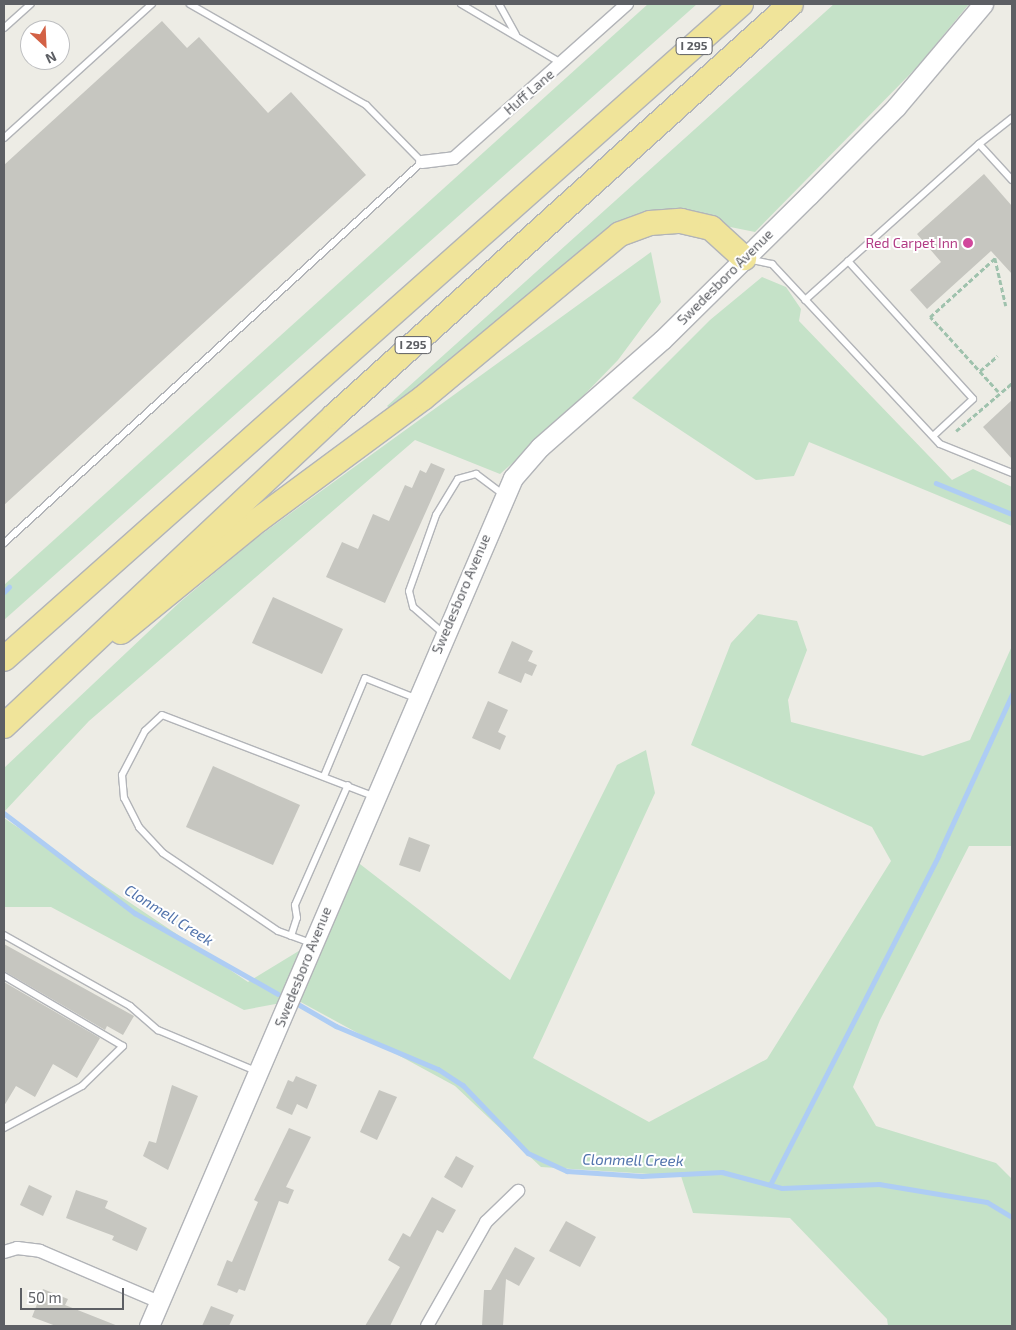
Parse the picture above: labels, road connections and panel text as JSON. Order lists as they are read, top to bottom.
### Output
{
  "streets": {
    "highway": ["I 295"],
    "street": ["Huff Lane", "Swedesboro Avenue"]
  },
  "water": ["Clonmell Creek"],
  "places": ["Red Carpet Inn"],
  "scale_bar": "50 m",
  "north": "bottom right"
}
